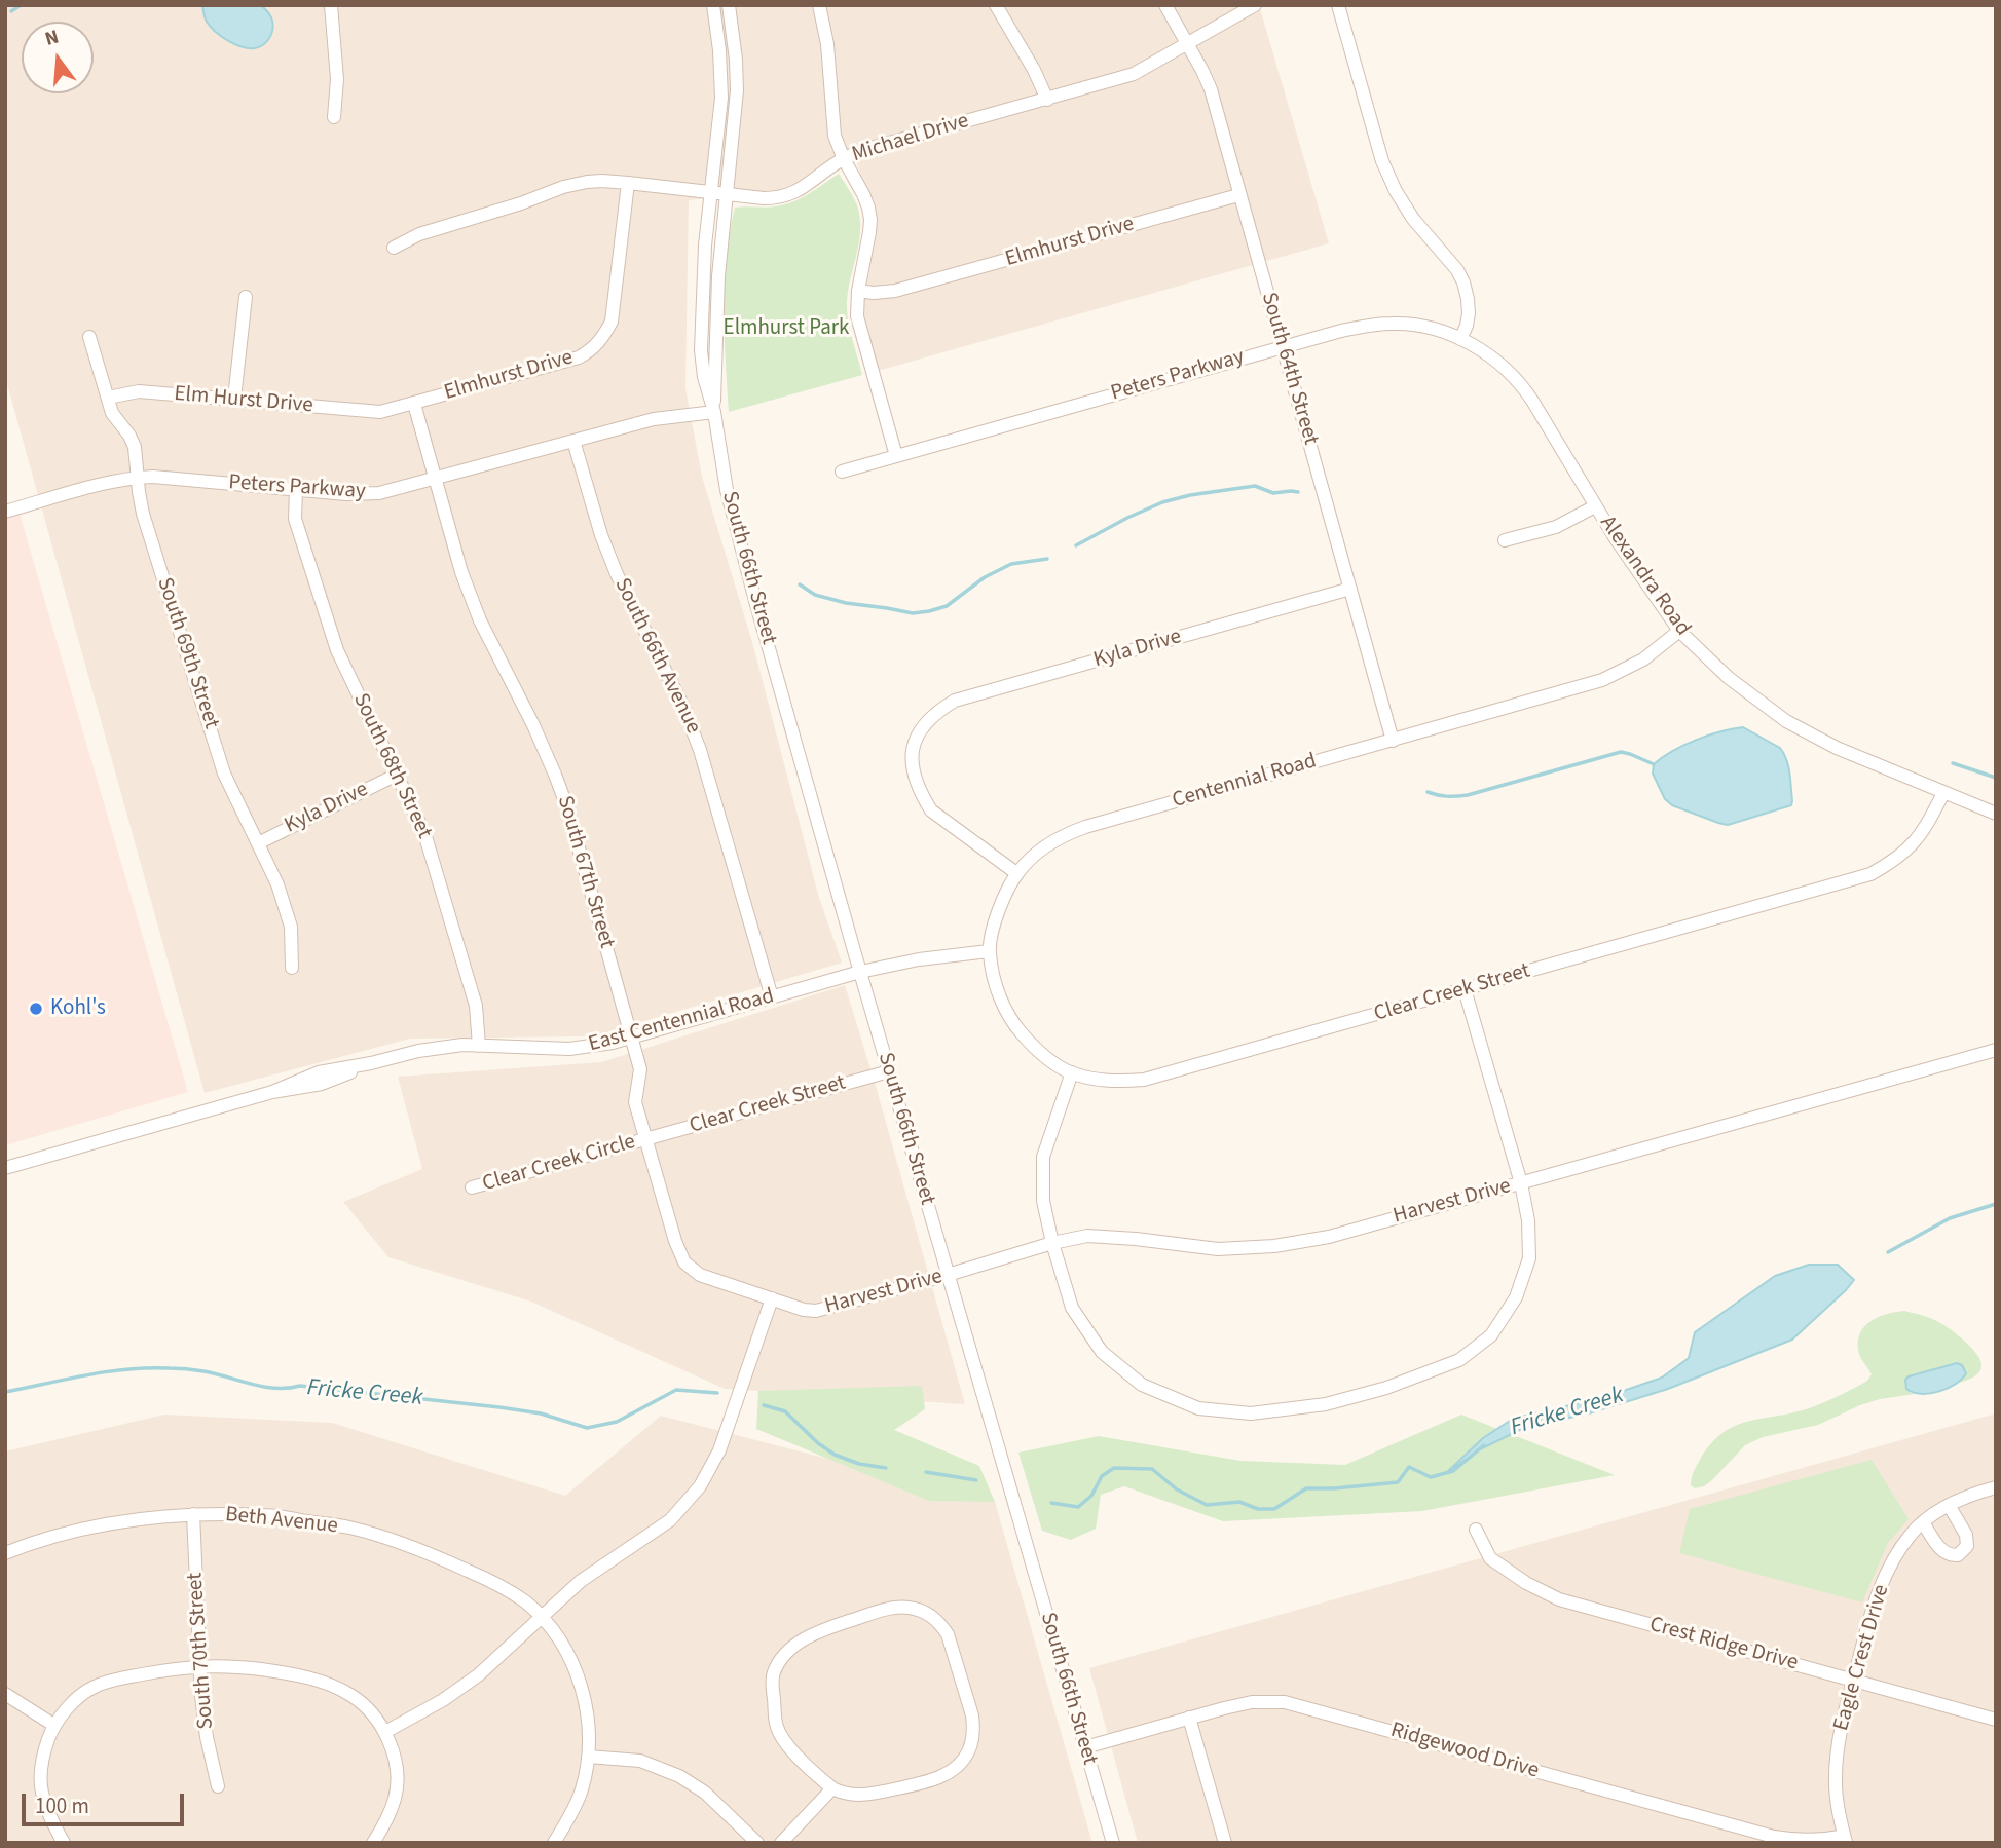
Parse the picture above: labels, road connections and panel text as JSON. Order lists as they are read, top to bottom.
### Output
{
  "streets": {
    "street": [
      "Michael Drive",
      "Elmhurst Drive",
      "South 64th Street",
      "Peters Parkway",
      "Elm Hurst Drive",
      "South 66th Street",
      "Alexandra Road",
      "Kyla Drive",
      "South 69th Street",
      "South 66th Avenue",
      "South 68th Street",
      "Centennial Road",
      "South 67th Street",
      "Clear Creek Street",
      "East Centennial Road",
      "Clear Creek Circle",
      "Harvest Drive",
      "Beth Avenue",
      "Crest Ridge Drive",
      "South 70th Street",
      "Eagle Crest Drive",
      "Ridgewood Drive"
    ]
  },
  "crossings": [
    ["Michael Drive", "Elmhurst Drive"],
    ["Michael Drive", "South 64th Street"],
    ["Michael Drive", "South 66th Street"],
    ["Elmhurst Drive", "South 64th Street"],
    ["Elmhurst Drive", "Elm Hurst Drive"],
    ["Elmhurst Drive", "South 67th Street"],
    ["South 64th Street", "Peters Parkway"],
    ["South 64th Street", "Kyla Drive"],
    ["South 64th Street", "Centennial Road"],
    ["Peters Parkway", "South 66th Street"],
    ["Peters Parkway", "Alexandra Road"],
    ["Peters Parkway", "South 69th Street"],
    ["Peters Parkway", "South 66th Avenue"],
    ["Peters Parkway", "South 68th Street"],
    ["Peters Parkway", "South 67th Street"],
    ["Elm Hurst Drive", "South 69th Street"],
    ["South 66th Street", "Clear Creek Street"],
    ["South 66th Street", "East Centennial Road"],
    ["South 66th Street", "Harvest Drive"],
    ["South 66th Street", "Ridgewood Drive"],
    ["Alexandra Road", "Centennial Road"],
    ["Alexandra Road", "Clear Creek Street"],
    ["Kyla Drive", "South 69th Street"],
    ["Kyla Drive", "South 68th Street"],
    ["Kyla Drive", "Centennial Road"],
    ["South 66th Avenue", "East Centennial Road"],
    ["South 68th Street", "East Centennial Road"],
    ["Centennial Road", "Clear Creek Street"],
    ["South 67th Street", "Clear Creek Street"],
    ["South 67th Street", "East Centennial Road"],
    ["South 67th Street", "Clear Creek Circle"],
    ["South 67th Street", "Harvest Drive"],
    ["Clear Creek Street", "Clear Creek Circle"],
    ["Beth Avenue", "South 70th Street"],
    ["Crest Ridge Drive", "Eagle Crest Drive"],
    ["Eagle Crest Drive", "Ridgewood Drive"]
  ],
  "water": ["Fricke Creek"],
  "parks": ["Elmhurst Park"],
  "places": ["Kohl's"],
  "scale_bar": "100 m",
  "north": "top"
}
